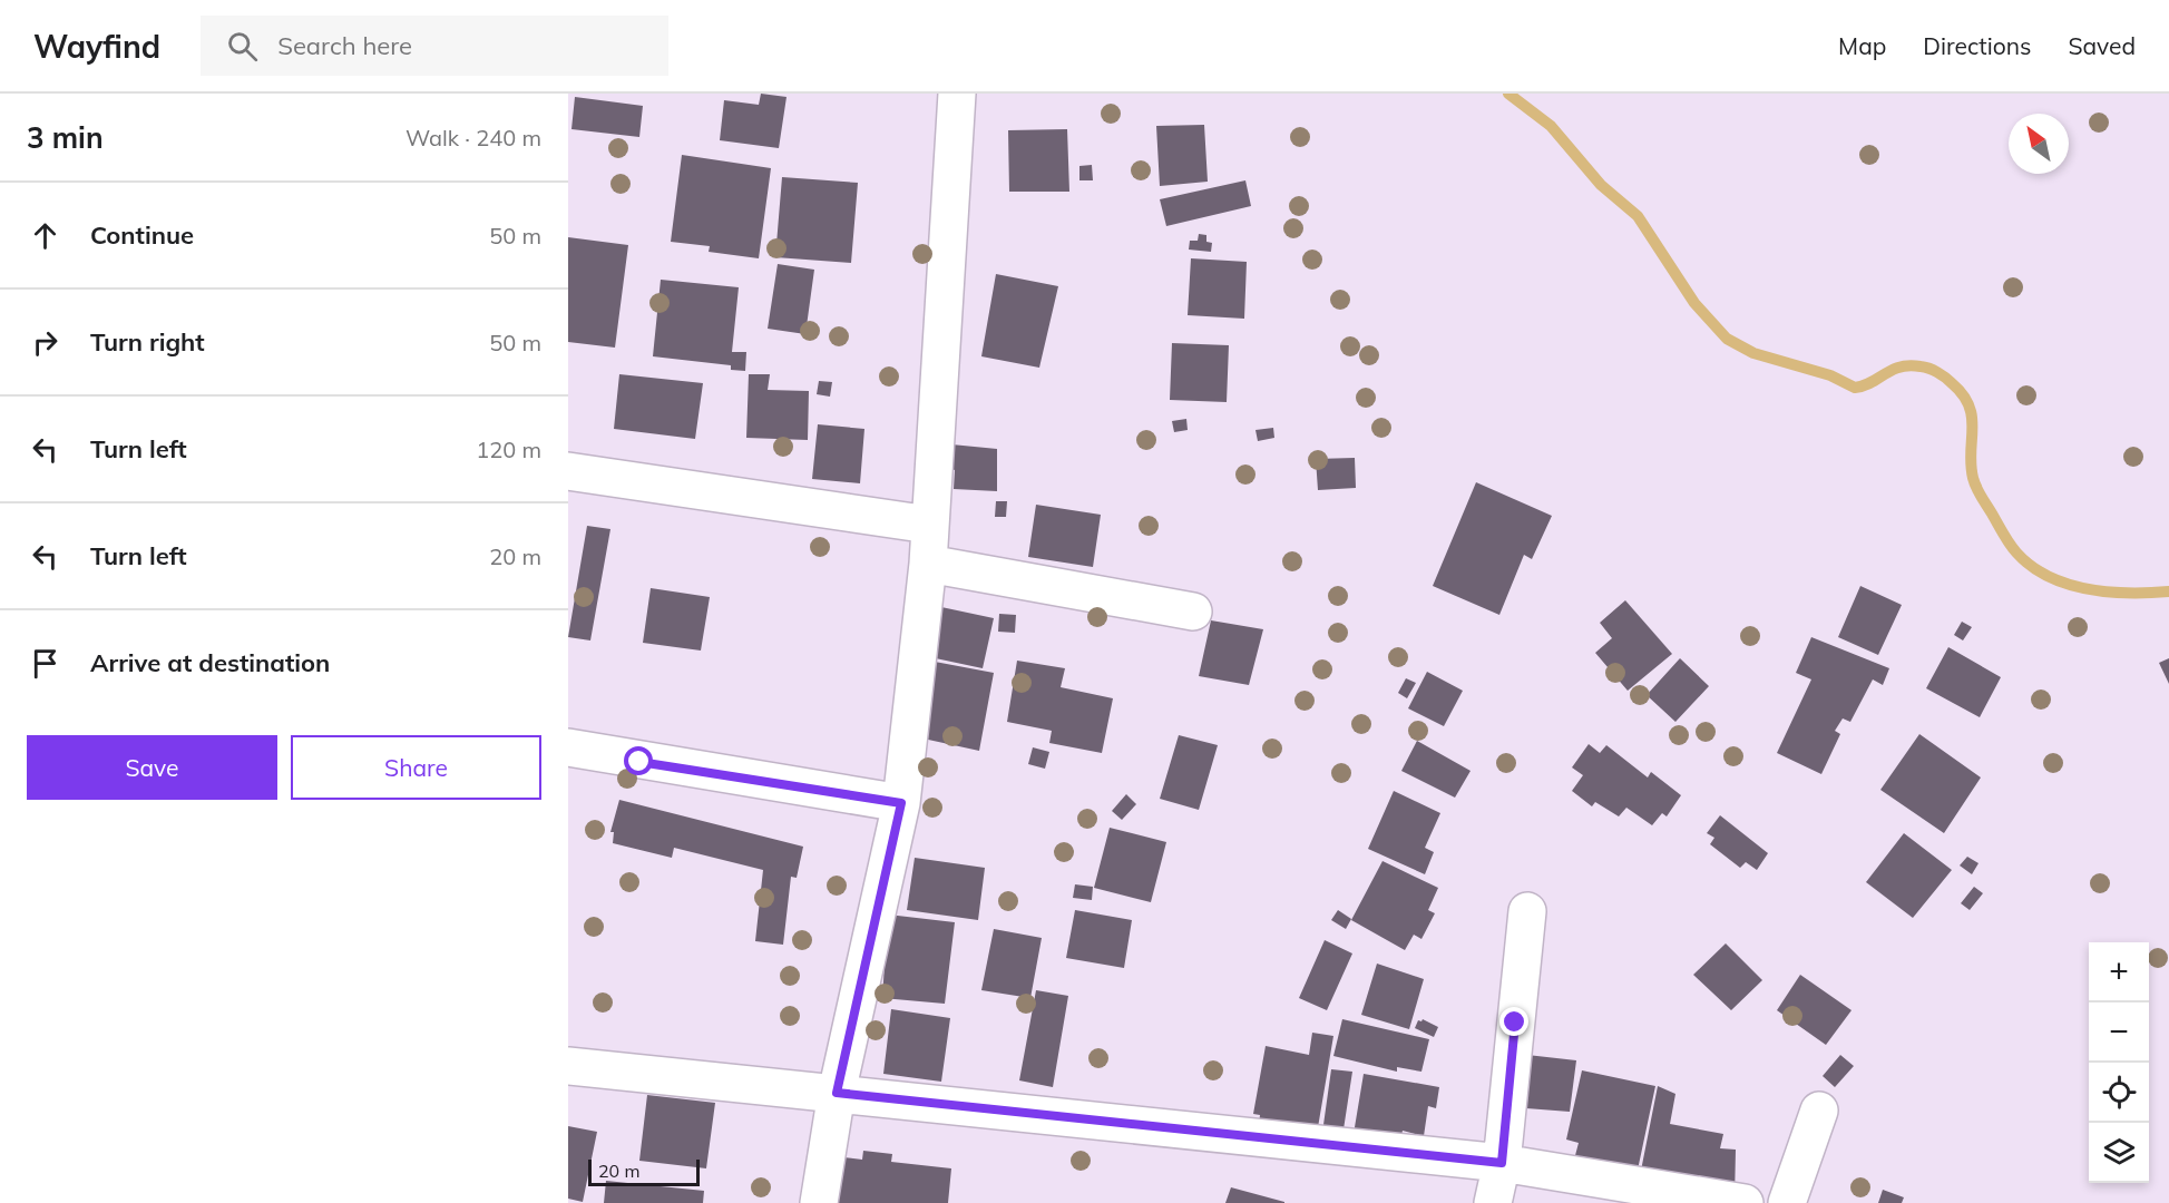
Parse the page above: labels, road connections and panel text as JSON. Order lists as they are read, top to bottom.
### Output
{
  "scale_bar": "20 m",
  "north": "top left",
  "page": {
    "header": "Wayfind",
    "search": "Search here",
    "nav": ["Map", "Directions", "Saved"],
    "heading": ["3 min", "Walk · 240 m"],
    "list": [
      ["Continue", "50 m"],
      ["Turn right", "50 m"],
      ["Turn left", "120 m"],
      ["Turn left", "20 m"],
      "Arrive at destination"
    ],
    "buttons": ["Save", "Share"],
    "map_buttons": ["+", "−"],
    "scale": "20 m"
  }
}
